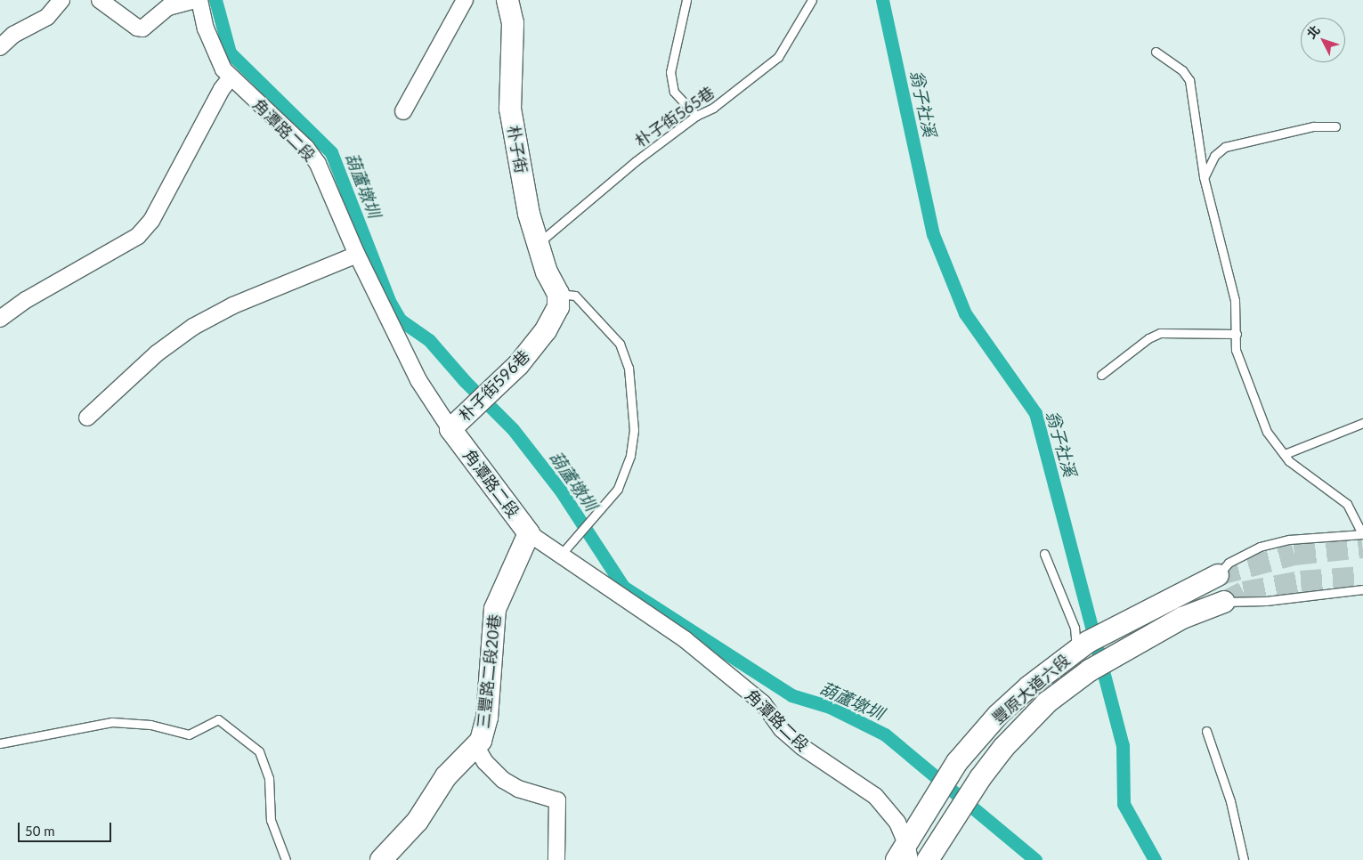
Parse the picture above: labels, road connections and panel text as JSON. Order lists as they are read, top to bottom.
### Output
{
  "streets": {
    "street": [
      "角潭路二段",
      "朴子街",
      "朴子街596巷",
      "三豐路二段20巷",
      "豐原大道六段"
    ],
    "lane": ["朴子街565巷"]
  },
  "crossings": [
    ["朴子街565巷", "朴子街"],
    ["角潭路二段", "朴子街596巷"],
    ["角潭路二段", "三豐路二段20巷"],
    ["角潭路二段", "豐原大道六段"],
    ["朴子街", "朴子街596巷"]
  ],
  "water": ["翁子社溪", "葫蘆墩圳"],
  "scale_bar": "50 m",
  "north": "top left"
}
